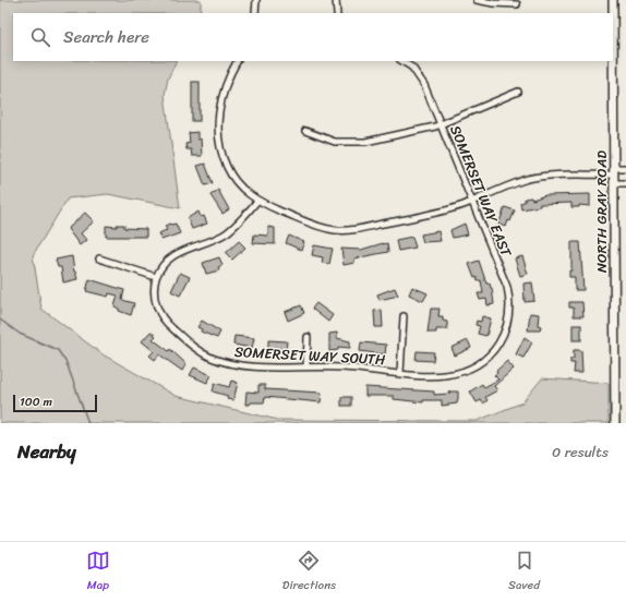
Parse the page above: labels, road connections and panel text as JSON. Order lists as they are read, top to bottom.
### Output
{
  "streets": {
    "street": ["SOMERSET WAY EAST", "NORTH GRAY ROAD", "SOMERSET WAY SOUTH"]
  },
  "crossings": [
    ["SOMERSET WAY EAST", "SOMERSET WAY SOUTH"]
  ],
  "scale_bar": "100 m",
  "page": {
    "search": "Search here",
    "scale": "100 m",
    "heading": ["Nearby", "0 results"],
    "nav": ["Map", "Directions", "Saved"]
  }
}
